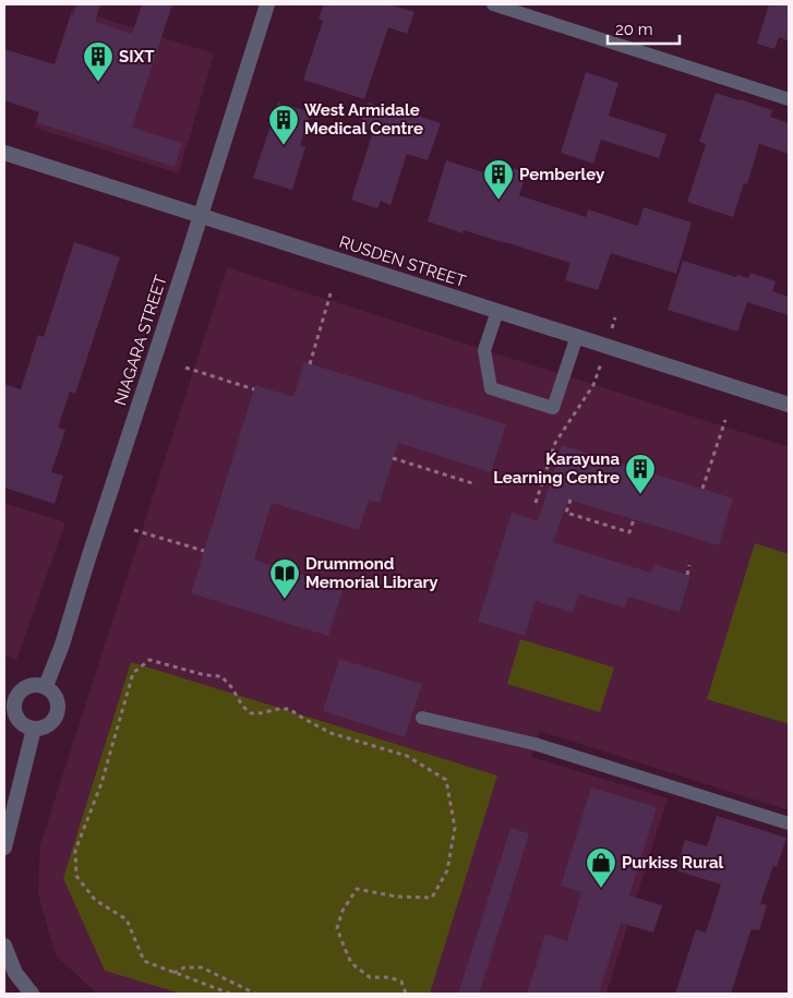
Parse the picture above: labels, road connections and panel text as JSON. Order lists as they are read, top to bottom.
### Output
{
  "streets": {
    "street": ["RUSDEN STREET", "NIAGARA STREET"]
  },
  "crossings": [
    ["RUSDEN STREET", "NIAGARA STREET"]
  ],
  "places": {
    "building": [
      "SIXT",
      "West Armidale Medical Centre",
      "Pemberley",
      "Karayuna Learning Centre"
    ],
    "library": ["Drummond Memorial Library"],
    "shop": ["Purkiss Rural"]
  },
  "scale_bar": "20 m"
}
